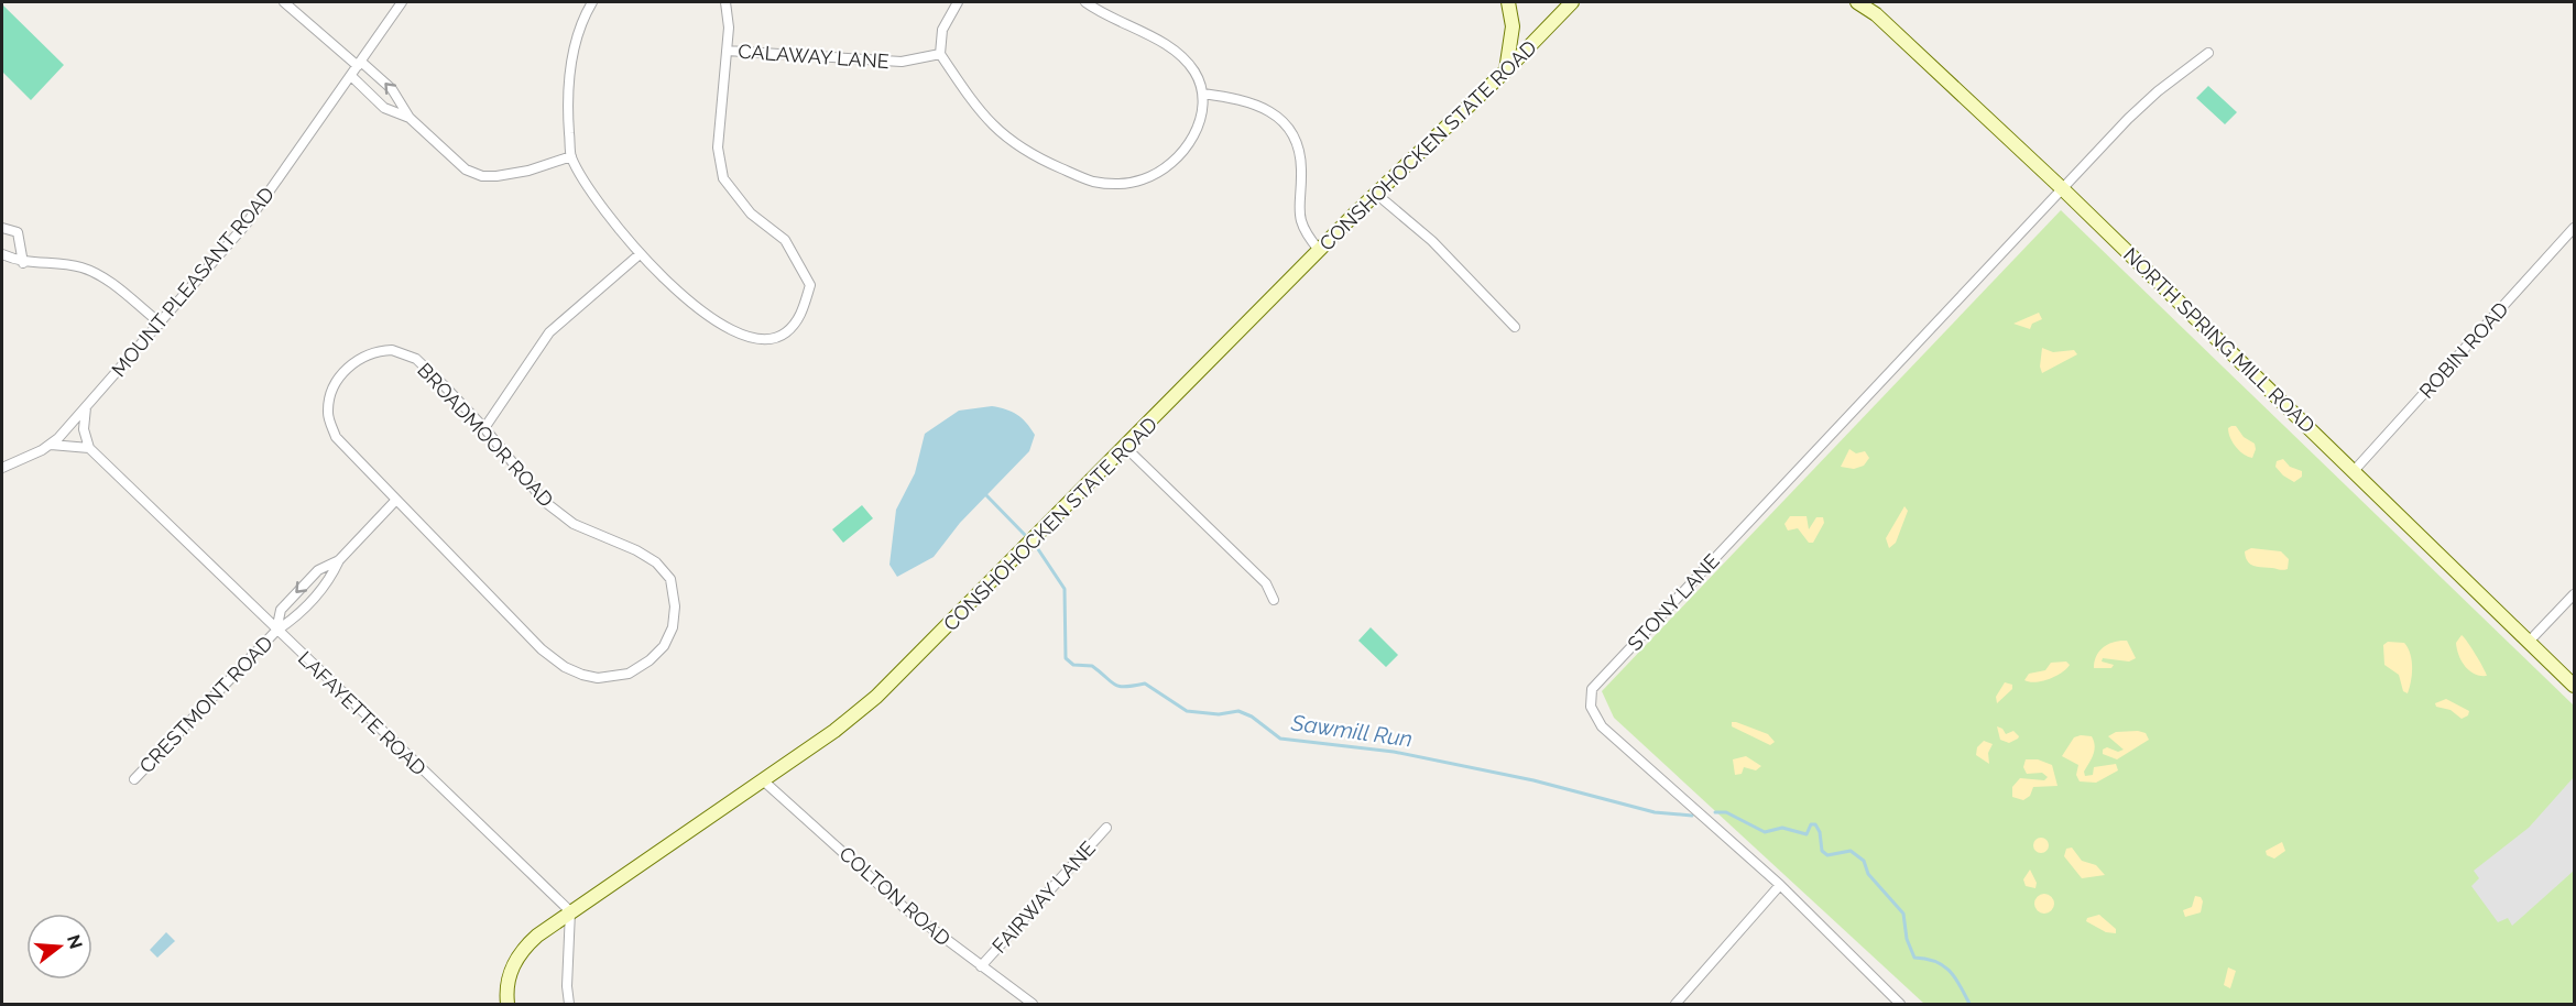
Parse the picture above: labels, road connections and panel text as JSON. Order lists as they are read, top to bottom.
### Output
{
  "streets": {
    "main road": ["CONSHOHOCKEN STATE ROAD", "NORTH SPRING MILL ROAD"],
    "street": [
      "CALAWAY LANE",
      "MOUNT PLEASANT ROAD",
      "ROBIN ROAD",
      "BROADMOOR ROAD",
      "STONY LANE",
      "CRESTMONT ROAD",
      "LAFAYETTE ROAD",
      "COLTON ROAD",
      "FAIRWAY LANE"
    ]
  },
  "crossings": [
    ["CONSHOHOCKEN STATE ROAD", "LAFAYETTE ROAD"],
    ["CONSHOHOCKEN STATE ROAD", "COLTON ROAD"],
    ["NORTH SPRING MILL ROAD", "ROBIN ROAD"],
    ["NORTH SPRING MILL ROAD", "STONY LANE"],
    ["CRESTMONT ROAD", "LAFAYETTE ROAD"],
    ["COLTON ROAD", "FAIRWAY LANE"]
  ],
  "water": ["Sawmill Run"],
  "north": "right"
}
